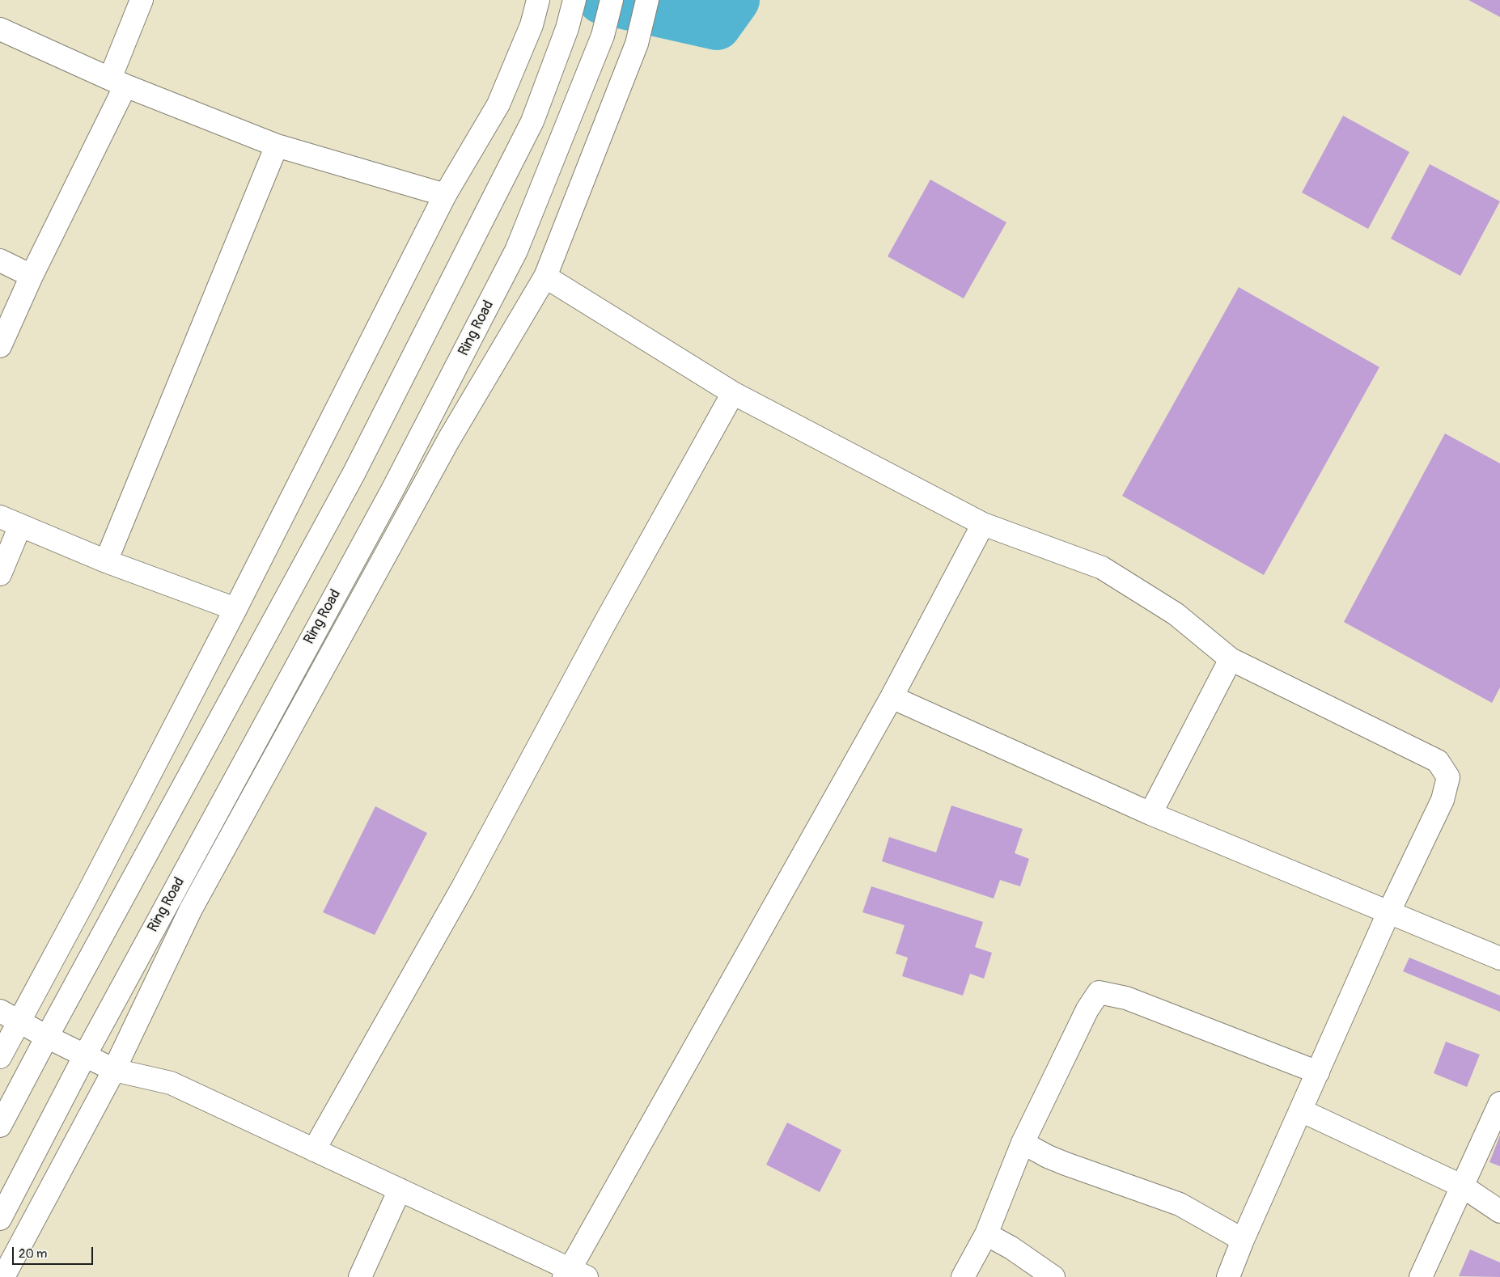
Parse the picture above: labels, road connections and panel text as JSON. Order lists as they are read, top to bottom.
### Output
{
  "streets": {
    "main road": ["Ring Road"]
  },
  "scale_bar": "20 m"
}
